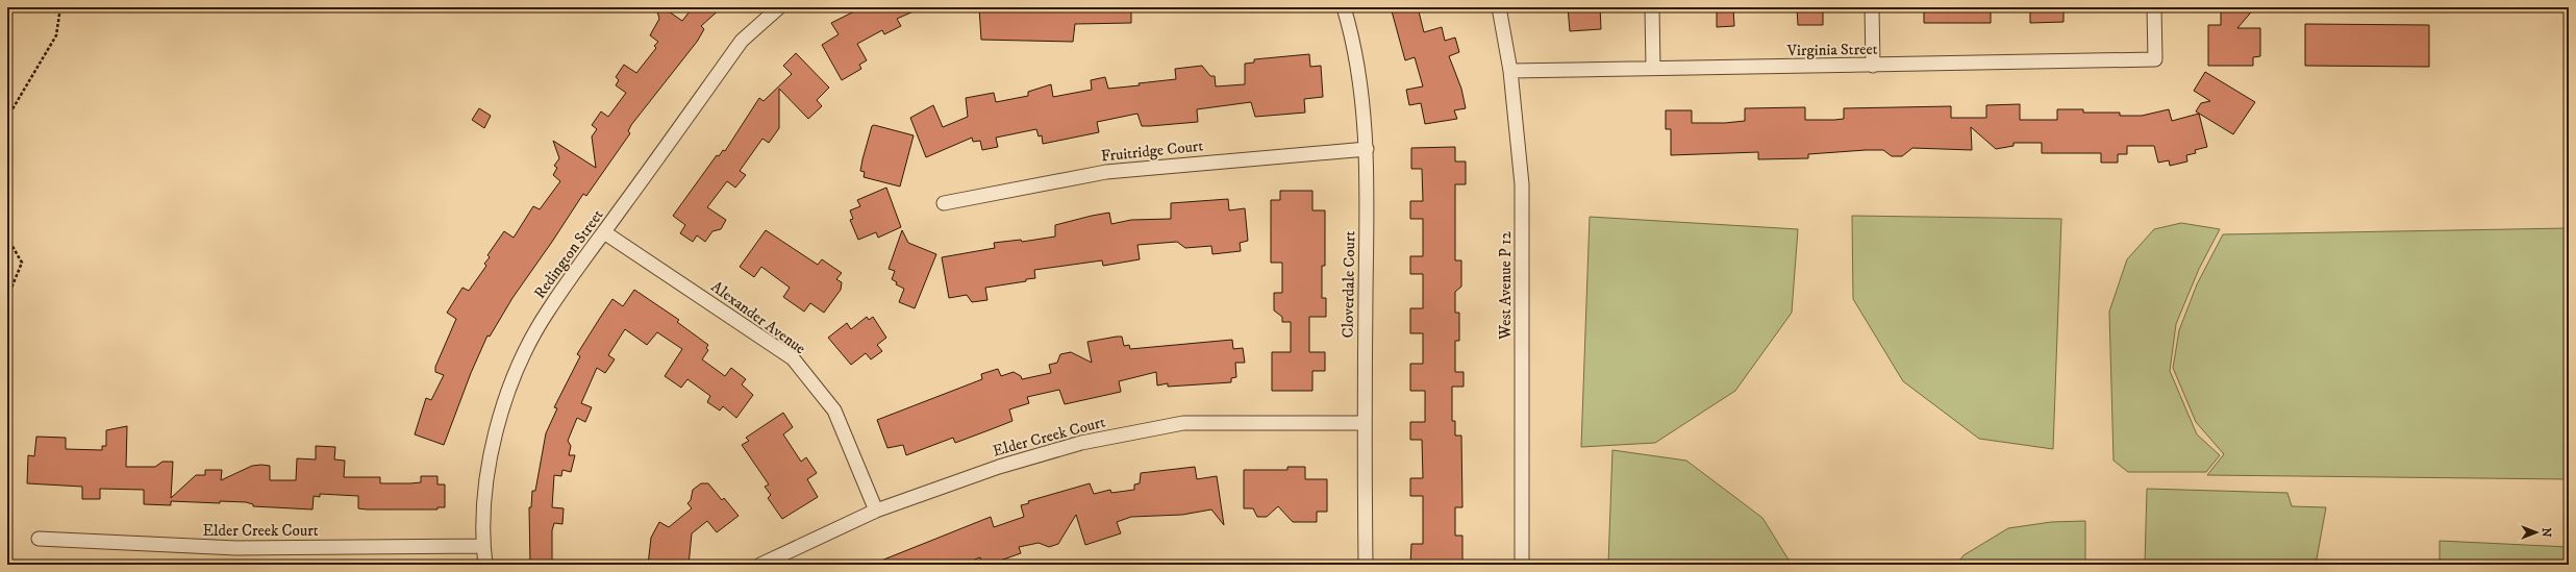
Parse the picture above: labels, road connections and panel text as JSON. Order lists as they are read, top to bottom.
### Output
{
  "streets": {
    "street": [
      "Virginia Street",
      "Fruitridge Court",
      "Redington Street",
      "Cloverdale Court",
      "West Avenue P 12",
      "Alexander Avenue",
      "Elder Creek Court"
    ]
  },
  "crossings": [
    ["Virginia Street", "West Avenue P 12"],
    ["Fruitridge Court", "Cloverdale Court"],
    ["Redington Street", "Alexander Avenue"],
    ["Redington Street", "Elder Creek Court"],
    ["Cloverdale Court", "Elder Creek Court"],
    ["Alexander Avenue", "Elder Creek Court"]
  ],
  "north": "right"
}
